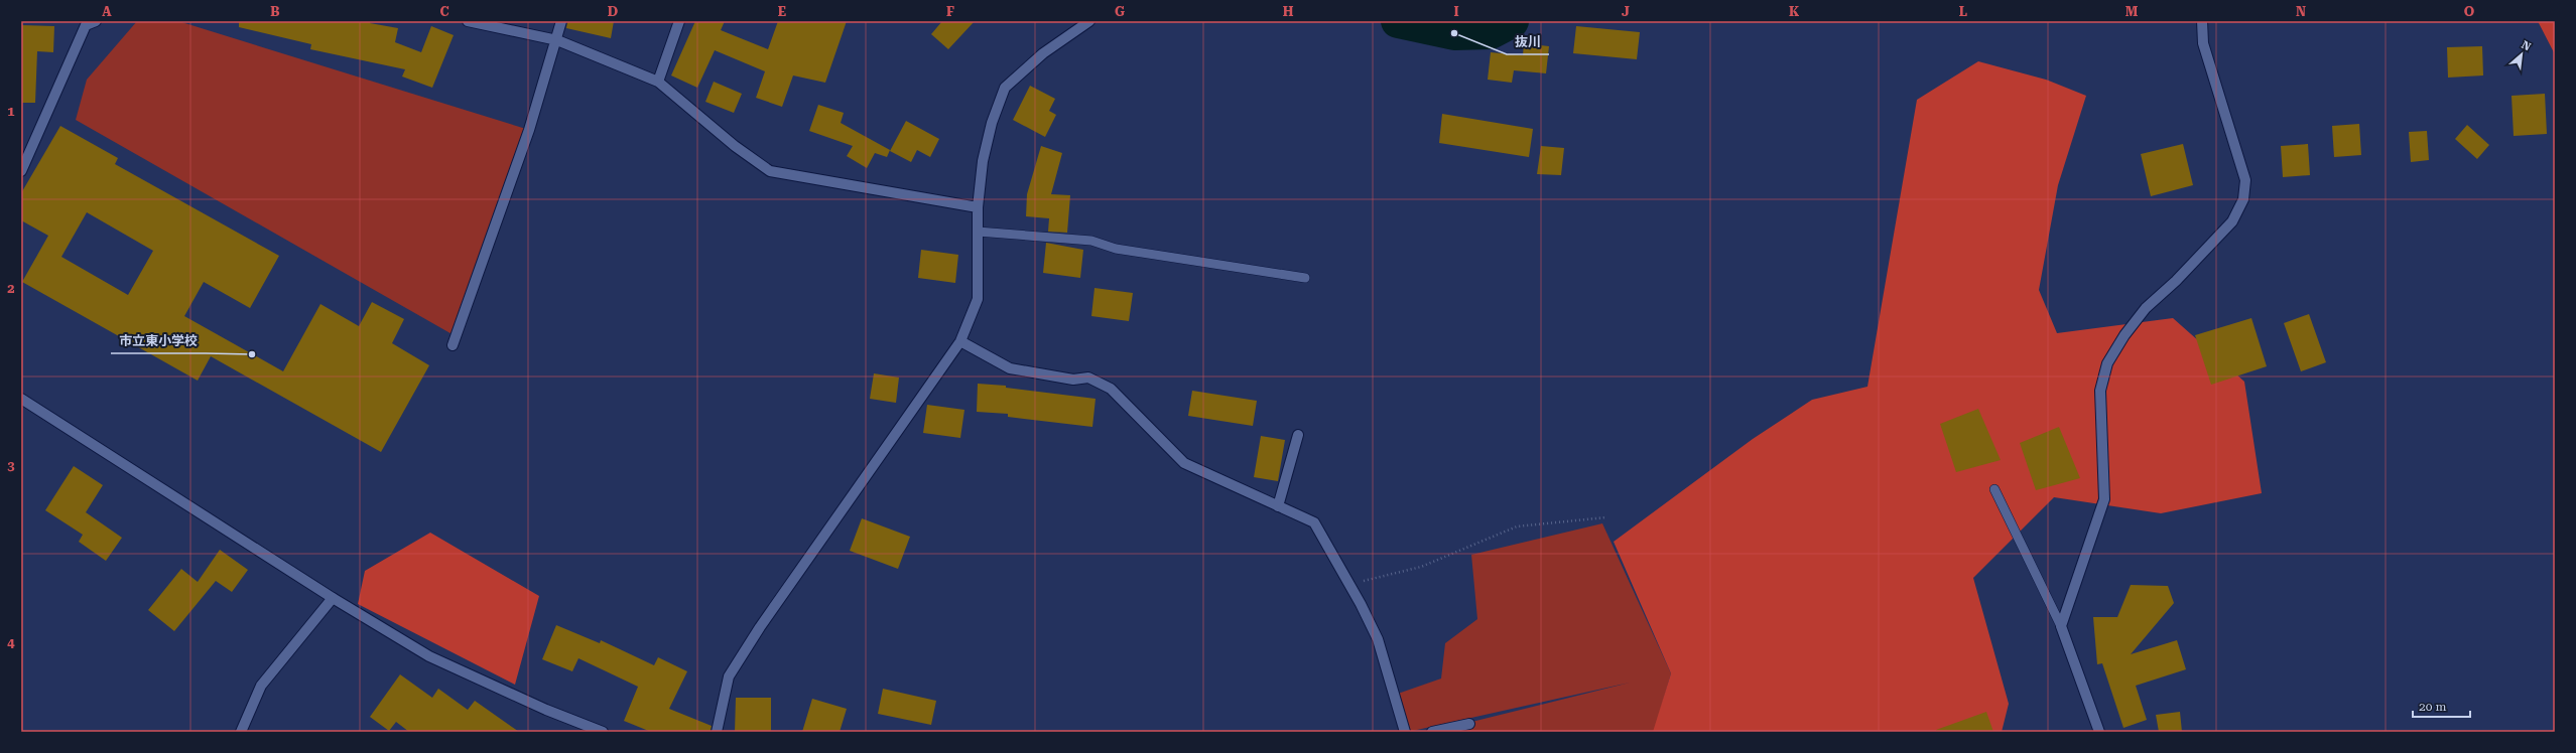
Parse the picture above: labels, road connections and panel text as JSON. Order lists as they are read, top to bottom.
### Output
{
  "places": ["抜川", "市立東小学校"],
  "scale_bar": "20 m",
  "north": "top right",
  "grid": {
    "columns": [
      "A",
      "B",
      "C",
      "D",
      "E",
      "F",
      "G",
      "H",
      "I",
      "J",
      "K",
      "L",
      "M",
      "N",
      "O"
    ],
    "rows": [
      "1",
      "2",
      "3",
      "4"
    ]
  }
}
